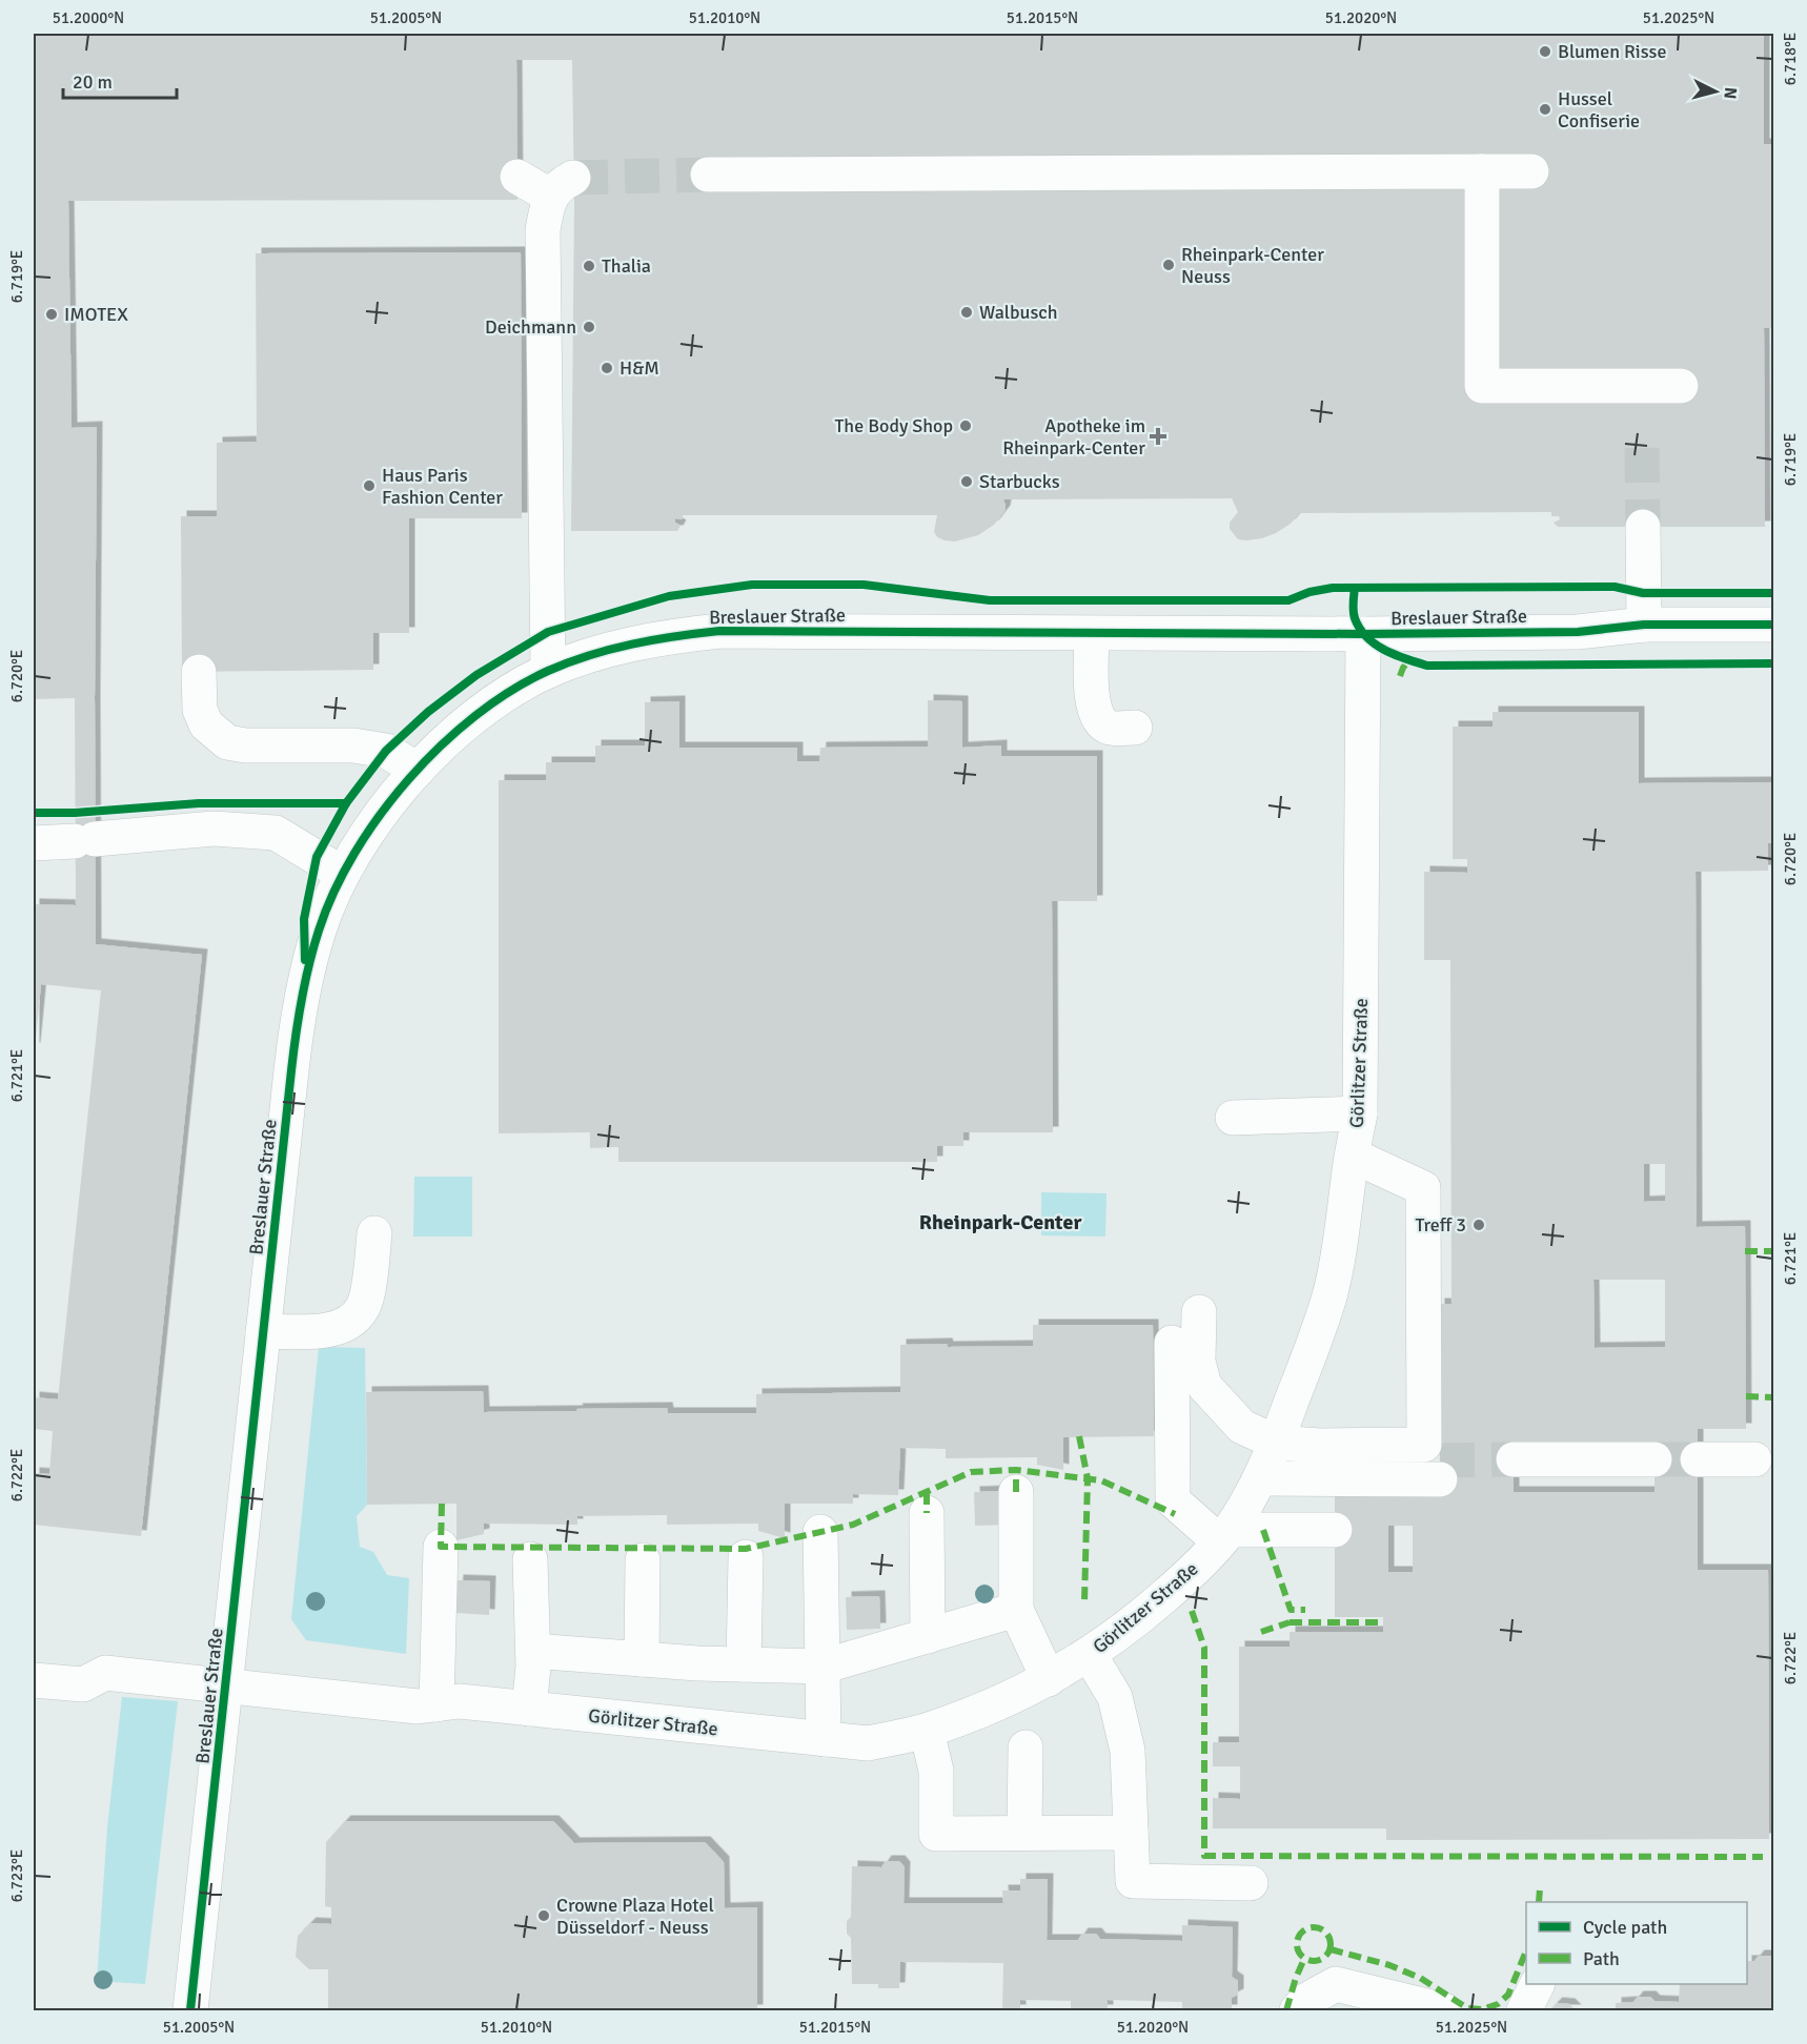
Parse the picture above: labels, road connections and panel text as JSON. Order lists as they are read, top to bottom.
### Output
{
  "streets": {
    "street": ["Breslauer Straße", "Görlitzer Straße"]
  },
  "crossings": [
    ["Breslauer Straße", "Görlitzer Straße"]
  ],
  "districts": ["Rheinpark-Center"],
  "places": {
    "other": [
      "Blumen Risse",
      "Hussel Confiserie",
      "Rheinpark-Center Neuss",
      "Thalia",
      "Walbusch",
      "IMOTEX",
      "Deichmann",
      "H&M",
      "The Body Shop",
      "Starbucks",
      "Haus Paris Fashion Center",
      "Treff 3",
      "Crowne Plaza Hotel Düsseldorf - Neuss"
    ],
    "health": ["Apotheke im Rheinpark-Center"]
  },
  "legend": ["Cycle path", "Path"],
  "scale_bar": "20 m",
  "north": "right",
  "coordinates": [
    "51.2000°N",
    "51.2005°N",
    "51.2010°N",
    "51.2015°N",
    "51.2020°N",
    "51.2025°N",
    "6.718°E",
    "6.719°E",
    "6.720°E",
    "6.721°E",
    "6.722°E",
    "6.723°E"
  ]
}
